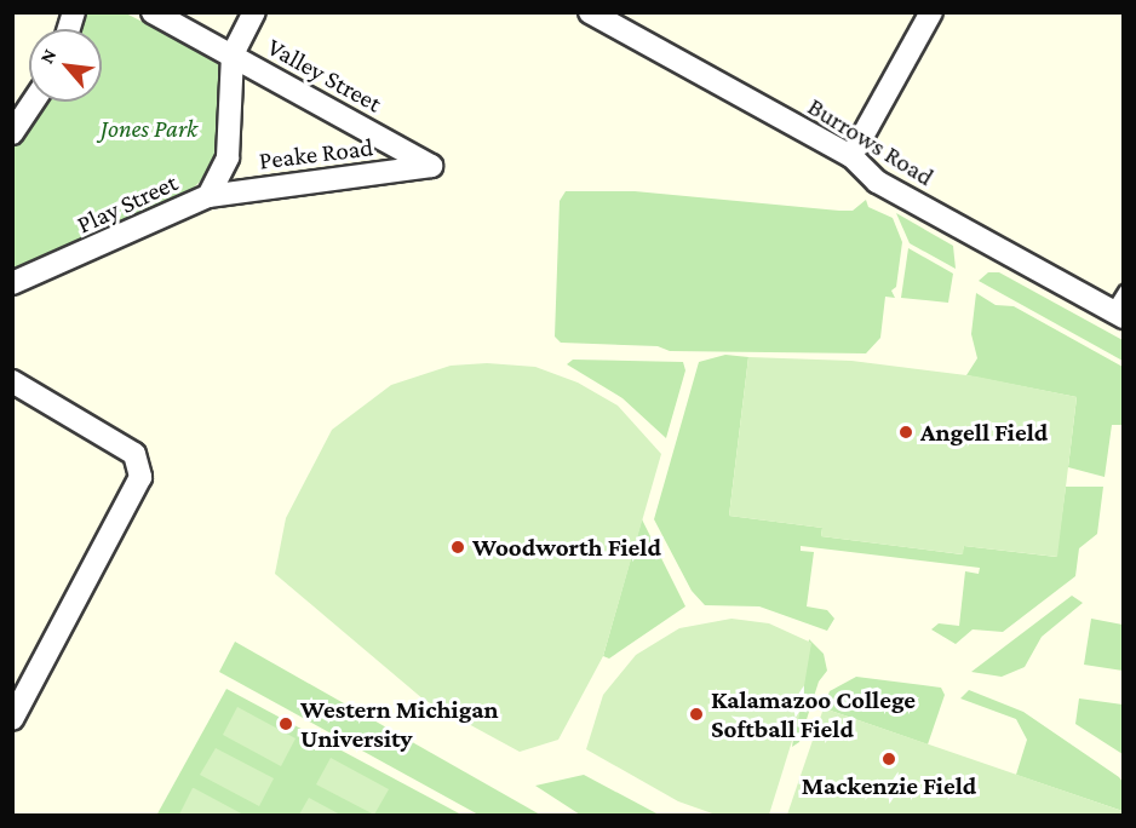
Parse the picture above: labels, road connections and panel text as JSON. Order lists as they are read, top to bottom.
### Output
{
  "streets": {
    "street": [
      "Valley Street",
      "Burrows Road",
      "Peake Road",
      "Play Street"
    ]
  },
  "crossings": [
    ["Valley Street", "Peake Road"],
    ["Valley Street", "Play Street"],
    ["Peake Road", "Play Street"]
  ],
  "parks": ["Jones Park"],
  "places": [
    "Angell Field",
    "Woodworth Field",
    "Kalamazoo College Softball Field",
    "Western Michigan University",
    "Mackenzie Field"
  ],
  "north": "top left"
}
